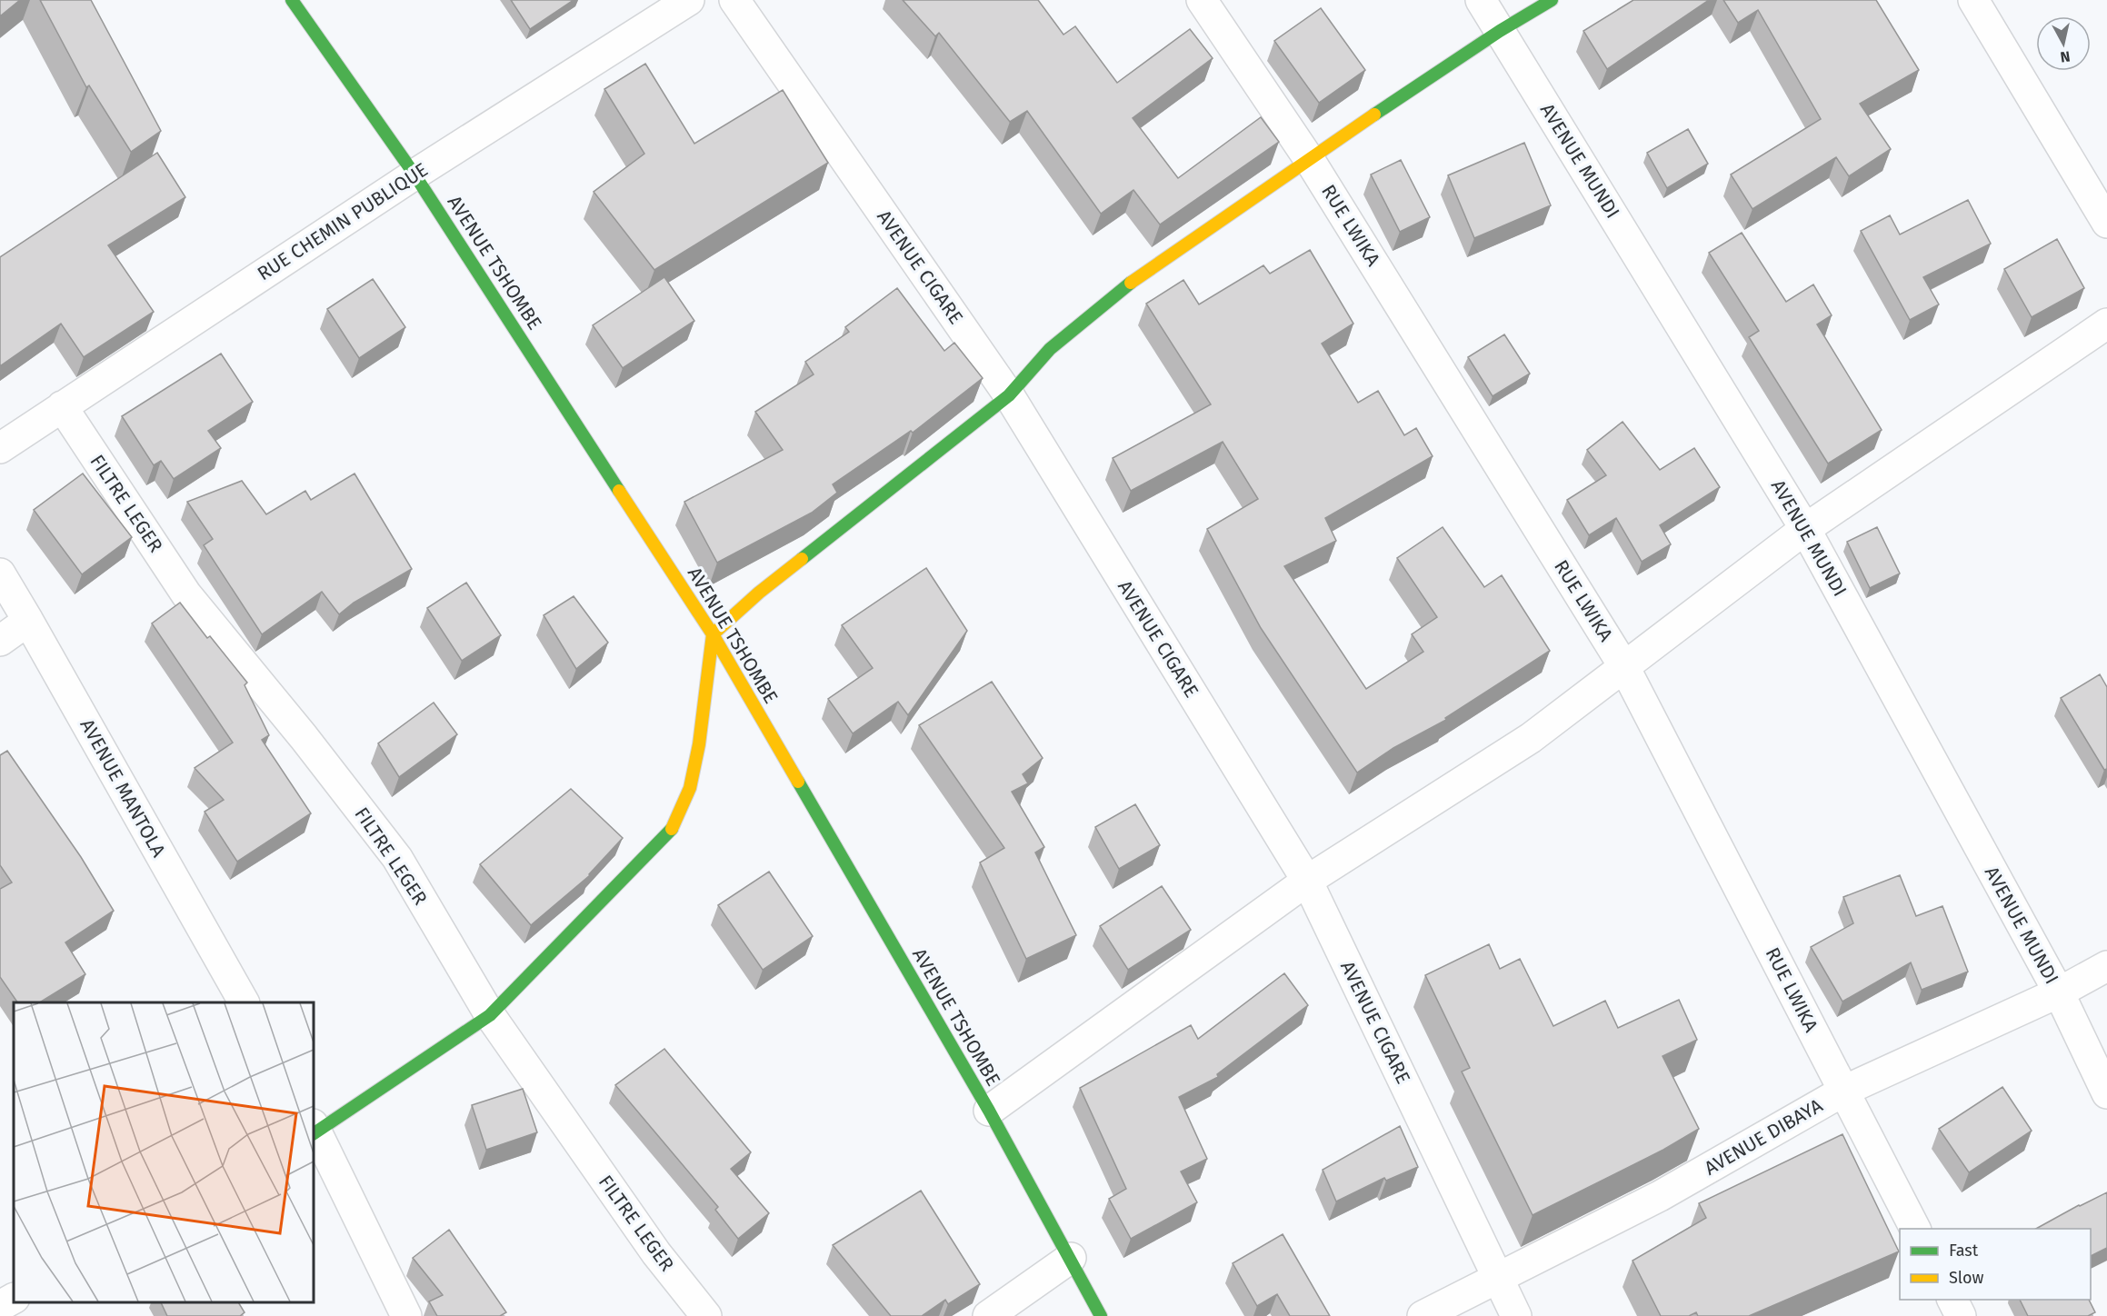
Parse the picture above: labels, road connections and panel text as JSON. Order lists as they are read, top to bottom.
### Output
{
  "streets": {
    "street": [
      "AVENUE MUNDI",
      "RUE CHEMIN PUBLIQUE",
      "RUE LWIKA",
      "AVENUE TSHOMBE",
      "AVENUE CIGARE",
      "FILTRE LEGER",
      "AVENUE MANTOLA",
      "AVENUE DIBAYA"
    ]
  },
  "crossings": [
    ["AVENUE MUNDI", "AVENUE DIBAYA"],
    ["RUE CHEMIN PUBLIQUE", "AVENUE TSHOMBE"],
    ["RUE CHEMIN PUBLIQUE", "FILTRE LEGER"],
    ["RUE LWIKA", "AVENUE DIBAYA"],
    ["AVENUE CIGARE", "AVENUE DIBAYA"]
  ],
  "legend": ["Fast", "Slow"],
  "north": "bottom"
}
